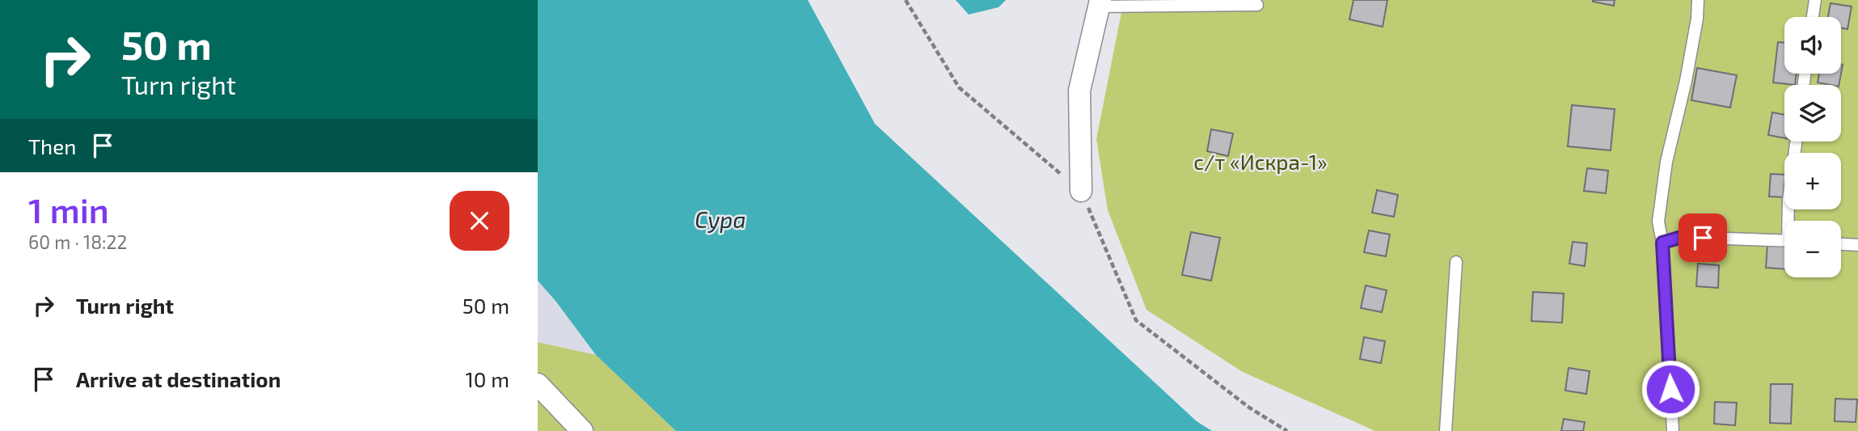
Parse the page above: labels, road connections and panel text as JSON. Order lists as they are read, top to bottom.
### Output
{
  "water": ["Сура"],
  "parks": ["с/т «Искра-1»"],
  "page": {
    "turn": ["50 m", "Turn right"],
    "map_buttons": ["+", "−"],
    "then": "Then",
    "heading": ["1 min", "60 m · 18:22"],
    "list": [
      {
        "name": "Turn right",
        "value": "50 m"
      },
      {
        "name": "Arrive at destination",
        "value": "10 m"
      }
    ]
  }
}
